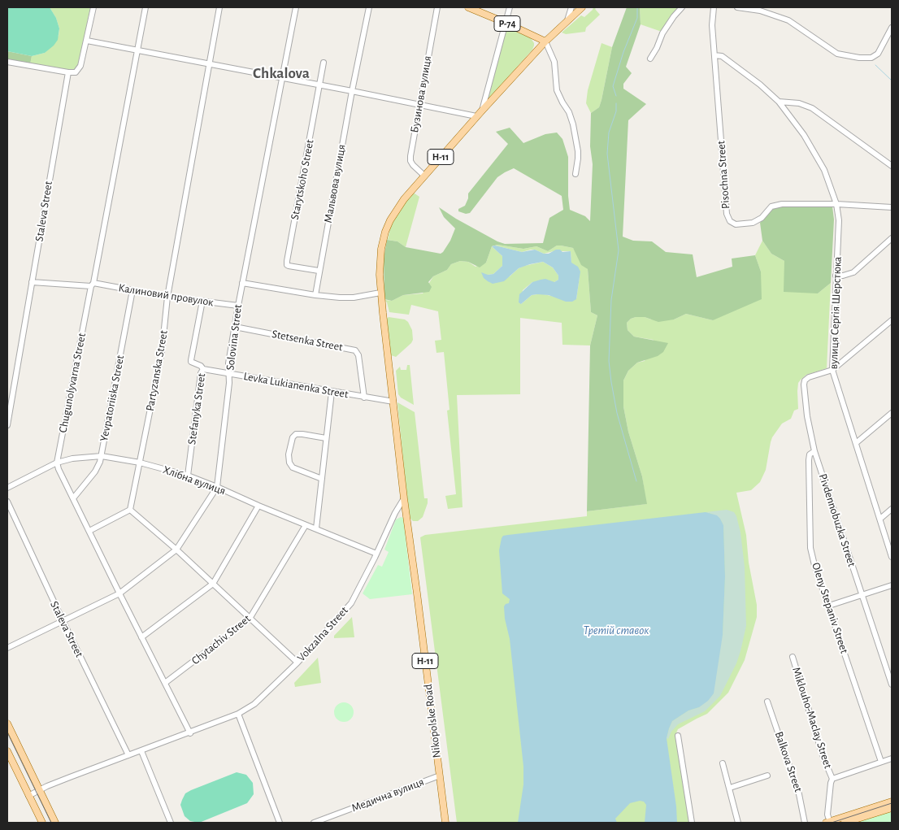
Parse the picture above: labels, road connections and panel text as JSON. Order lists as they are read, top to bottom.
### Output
{
  "streets": {
    "main road": ["Р-74", "Н-11", "Nikopolske Road"],
    "street": [
      "Бузинова вулиця",
      "Pisochna Street",
      "Starytskoho Street",
      "Мальвова вулиця",
      "Staleva Street",
      "Калиновий провулок",
      "вулиця Сергія Шерстюка",
      "Solovina Street",
      "Stetsenka Street",
      "Partyzanska Street",
      "Chugunolyvarna Street",
      "Levka Lukianenka Street",
      "Yevpatoriiska Street",
      "Stefanyka Street",
      "Хлібна вулиця",
      "Pivdennobuzka Street",
      "Oleny Stepaniv Street",
      "Vokzalna Street",
      "Chytachiv Street",
      "Miklouho-Maclay Street",
      "Balkova Street",
      "Медична вулиця"
    ]
  },
  "crossings": [
    ["Р-74", "Н-11"],
    ["Бузинова вулиця", "Н-11"],
    ["Н-11", "Levka Lukianenka Street"],
    ["Н-11", "Vokzalna Street"],
    ["Н-11", "Nikopolske Road"],
    ["Pisochna Street", "вулиця Сергія Шерстюка"],
    ["Starytskoho Street", "Мальвова вулиця"],
    ["Staleva Street", "Калиновий провулок"],
    ["Staleva Street", "Solovina Street"],
    ["Staleva Street", "Vokzalna Street"],
    ["Калиновий провулок", "Solovina Street"],
    ["Калиновий провулок", "Partyzanska Street"],
    ["Калиновий провулок", "Chugunolyvarna Street"],
    ["Калиновий провулок", "Yevpatoriiska Street"],
    ["Калиновий провулок", "Stefanyka Street"],
    ["вулиця Сергія Шерстюка", "Pivdennobuzka Street"],
    ["Solovina Street", "Stetsenka Street"],
    ["Solovina Street", "Levka Lukianenka Street"],
    ["Solovina Street", "Хлібна вулиця"],
    ["Stetsenka Street", "Levka Lukianenka Street"],
    ["Partyzanska Street", "Хлібна вулиця"],
    ["Chugunolyvarna Street", "Хлібна вулиця"],
    ["Levka Lukianenka Street", "Stefanyka Street"],
    ["Yevpatoriiska Street", "Хлібна вулиця"],
    ["Stefanyka Street", "Хлібна вулиця"],
    ["Хлібна вулиця", "Vokzalna Street"],
    ["Хлібна вулиця", "Chytachiv Street"],
    ["Pivdennobuzka Street", "Oleny Stepaniv Street"],
    ["Vokzalna Street", "Nikopolske Road"],
    ["Nikopolske Road", "Медична вулиця"]
  ],
  "districts": ["Chkalova"],
  "water": ["Третій ставок"]
}
